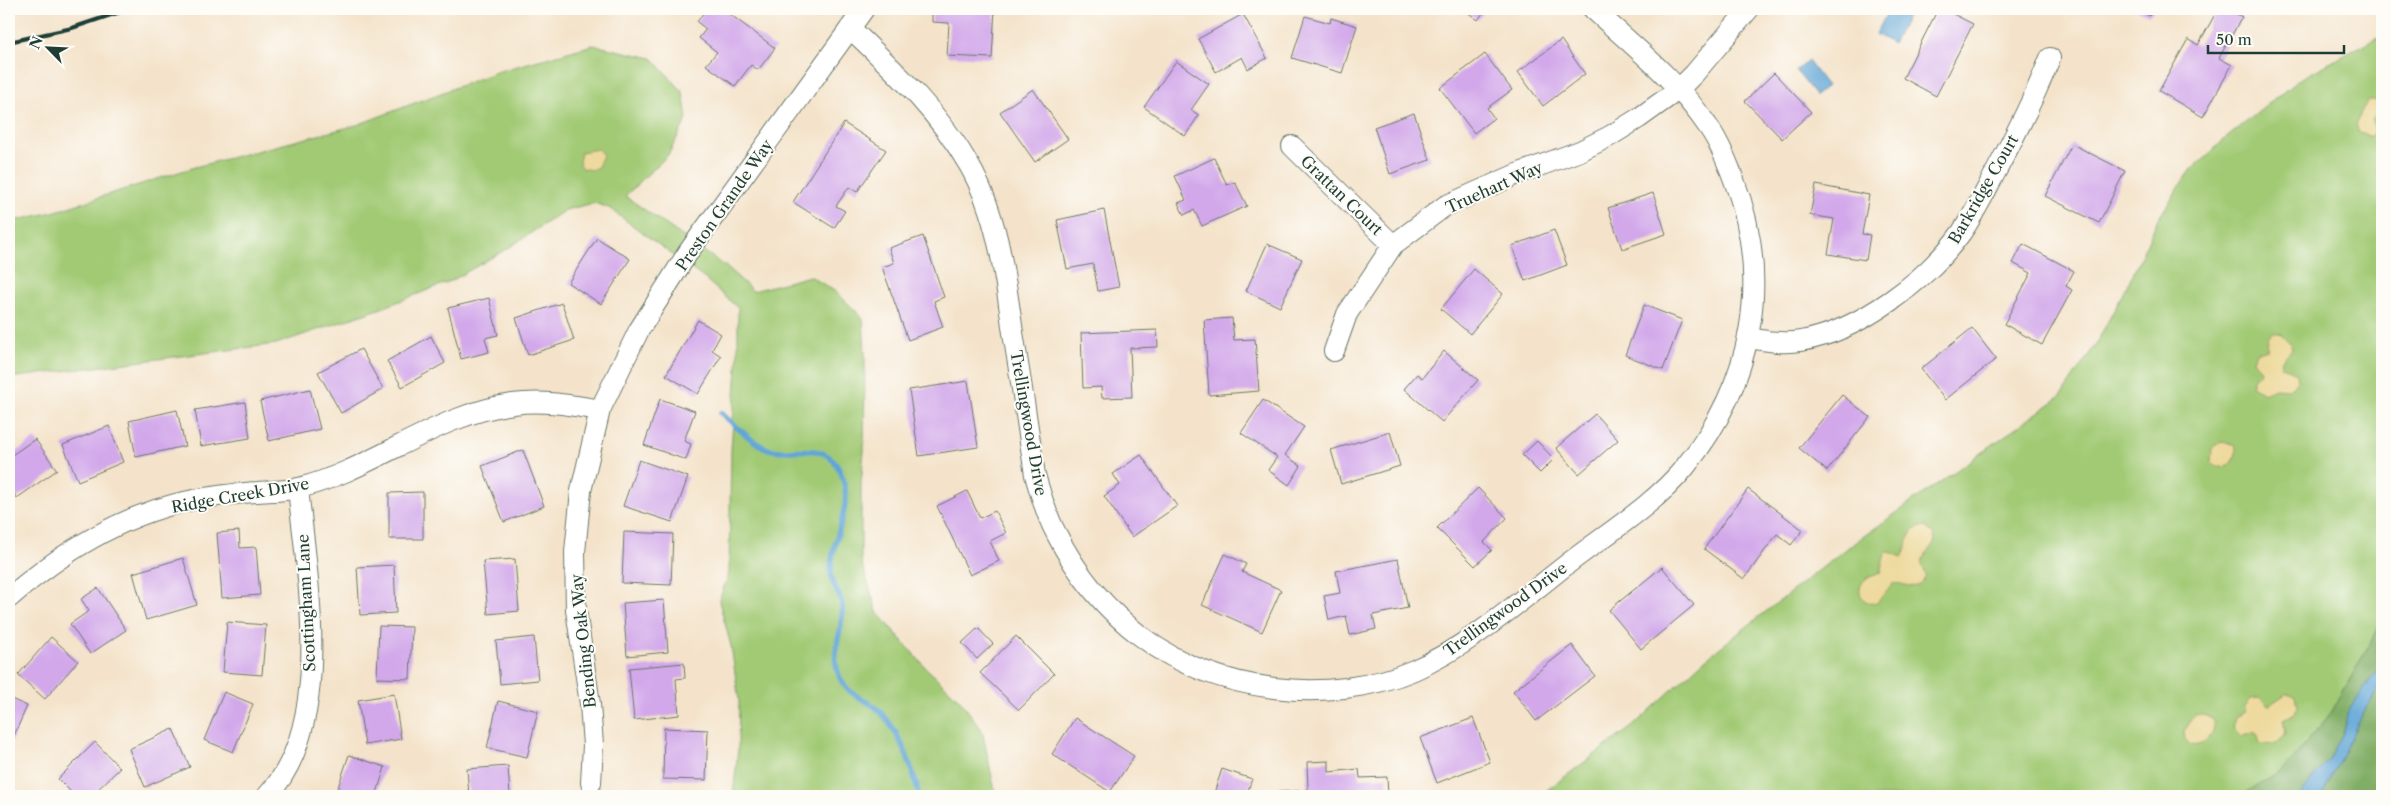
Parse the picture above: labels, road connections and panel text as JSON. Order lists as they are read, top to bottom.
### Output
{
  "streets": {
    "street": [
      "Truehart Way",
      "Barkridge Court",
      "Grattan Court",
      "Preston Grande Way",
      "Trellingwood Drive",
      "Ridge Creek Drive",
      "Scottingham Lane",
      "Bending Oak Way"
    ]
  },
  "crossings": [
    ["Truehart Way", "Grattan Court"],
    ["Truehart Way", "Trellingwood Drive"],
    ["Barkridge Court", "Trellingwood Drive"],
    ["Preston Grande Way", "Trellingwood Drive"],
    ["Preston Grande Way", "Ridge Creek Drive"],
    ["Preston Grande Way", "Bending Oak Way"],
    ["Ridge Creek Drive", "Scottingham Lane"],
    ["Ridge Creek Drive", "Bending Oak Way"]
  ],
  "scale_bar": "50 m",
  "north": "top left"
}
